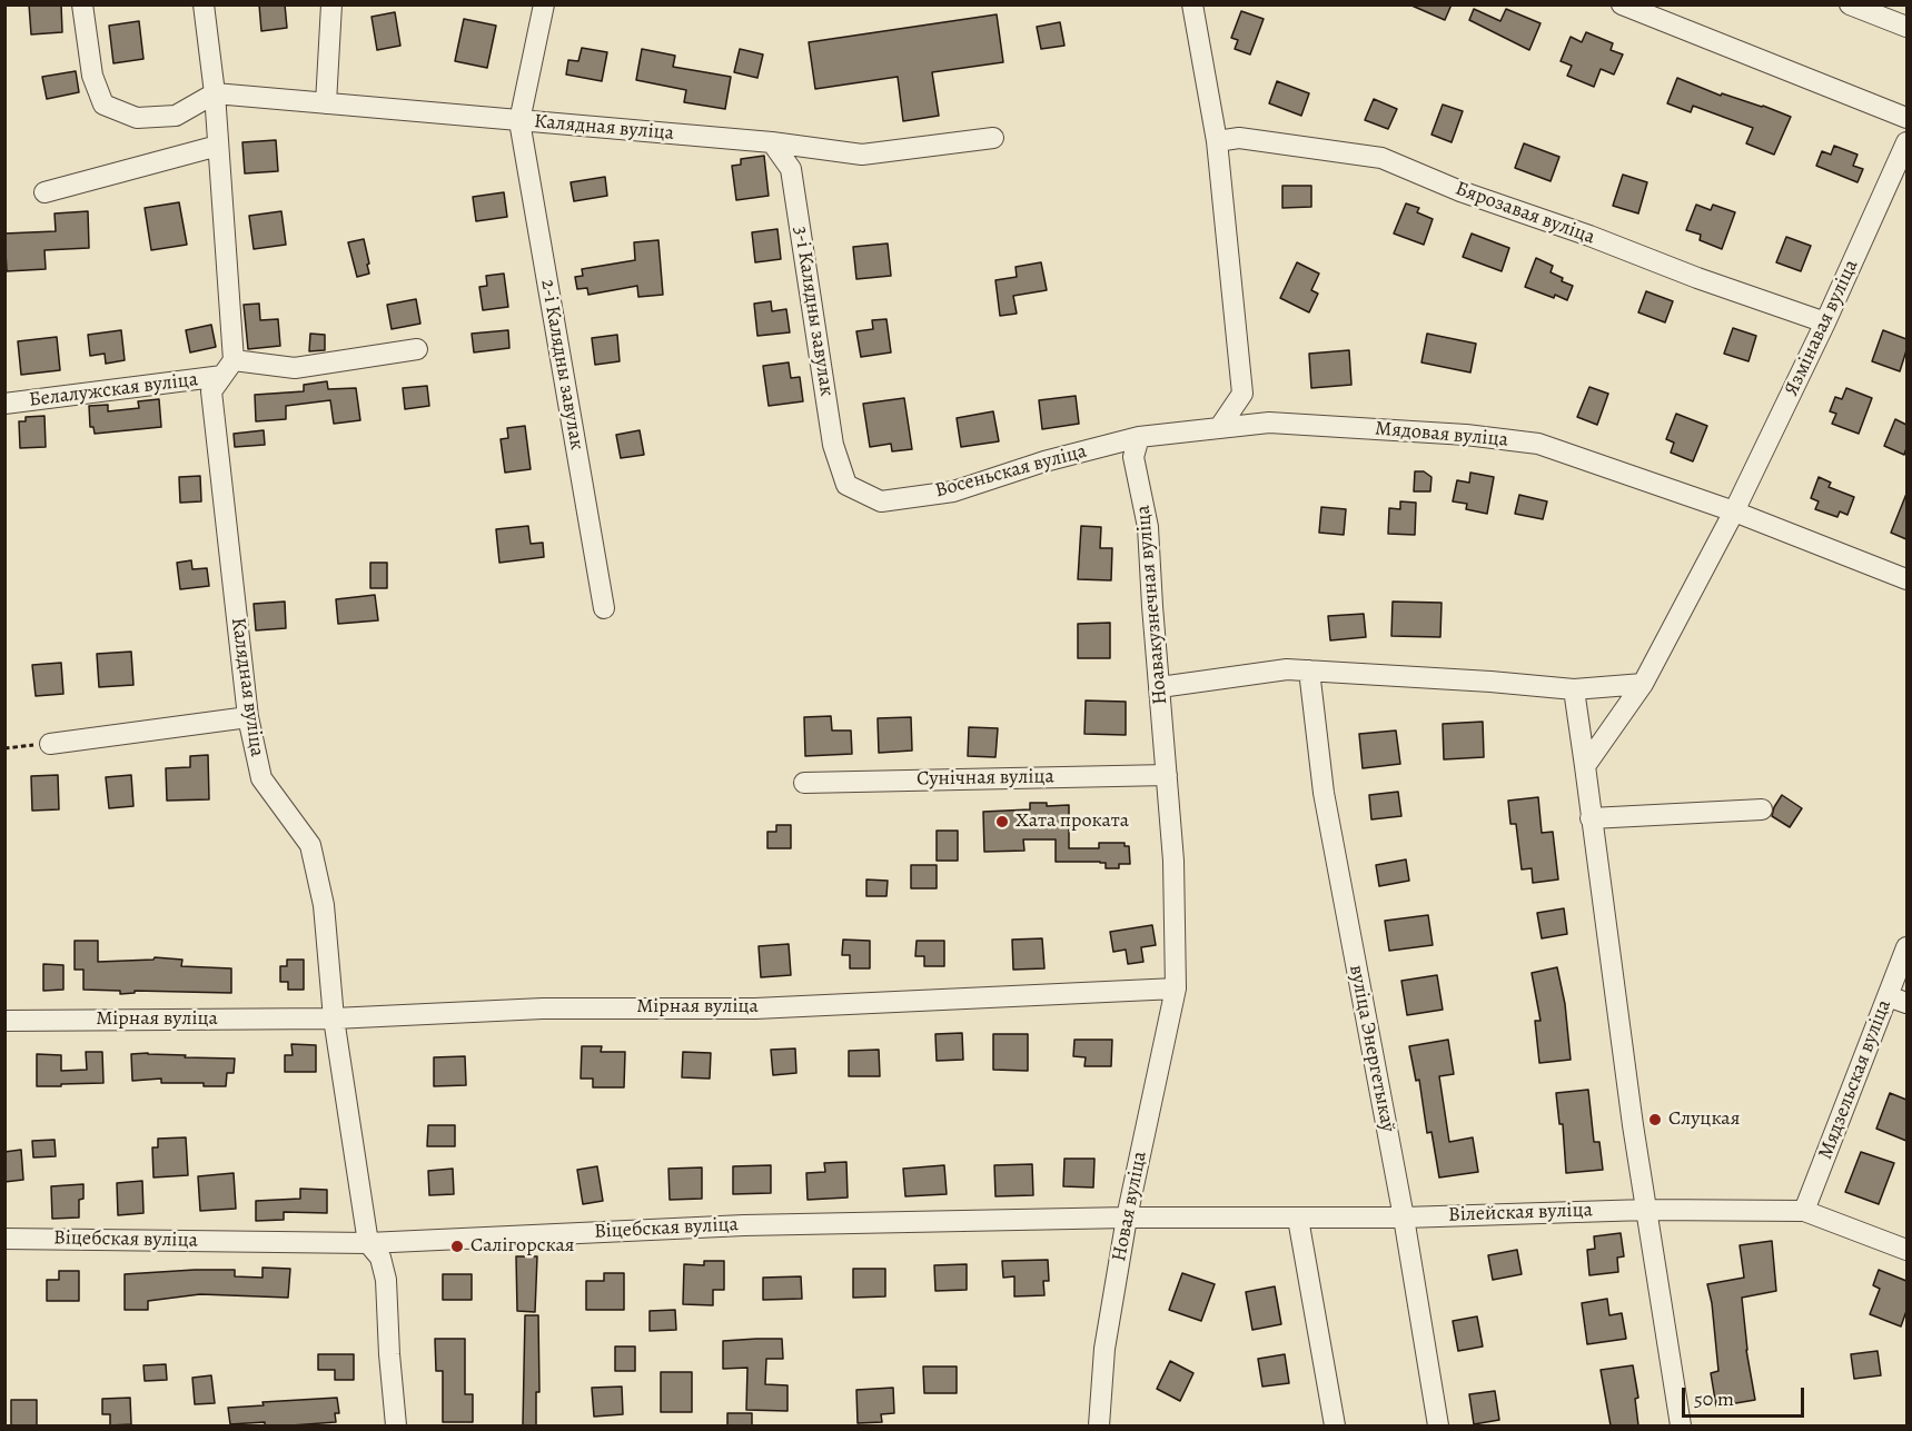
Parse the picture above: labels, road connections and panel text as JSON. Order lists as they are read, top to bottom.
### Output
{
  "streets": {
    "street": [
      "Калядная вуліца",
      "Бярозавая вуліца",
      "3-і Калядны завулак",
      "Язмінавая вуліца",
      "2-і Калядны завулак",
      "Белалужская вуліца",
      "Мядовая вуліца",
      "Восеньская вуліца",
      "Ноавакузнечная вуліца",
      "Сунічная вуліца",
      "Мірная вуліца",
      "вуліца Энергетыкаў",
      "Мядзельская вуліца",
      "Новая вуліца",
      "Вілейская вуліца",
      "Віцебская вуліца"
    ]
  },
  "crossings": [
    ["Калядная вуліца", "3-і Калядны завулак"],
    ["Калядная вуліца", "2-і Калядны завулак"],
    ["Калядная вуліца", "Белалужская вуліца"],
    ["Калядная вуліца", "Мірная вуліца"],
    ["Калядная вуліца", "Віцебская вуліца"],
    ["Бярозавая вуліца", "Язмінавая вуліца"],
    ["3-і Калядны завулак", "Восеньская вуліца"],
    ["Язмінавая вуліца", "Мядовая вуліца"],
    ["Мядовая вуліца", "Восеньская вуліца"],
    ["Мядовая вуліца", "Ноавакузнечная вуліца"],
    ["Восеньская вуліца", "Ноавакузнечная вуліца"],
    ["Ноавакузнечная вуліца", "Сунічная вуліца"],
    ["Мірная вуліца", "Новая вуліца"],
    ["вуліца Энергетыкаў", "Вілейская вуліца"],
    ["Мядзельская вуліца", "Вілейская вуліца"],
    ["Новая вуліца", "Вілейская вуліца"],
    ["Новая вуліца", "Віцебская вуліца"],
    ["Вілейская вуліца", "Віцебская вуліца"]
  ],
  "places": ["Хата проката", "Слуцкая", "Салігорская"],
  "scale_bar": "50 m"
}
